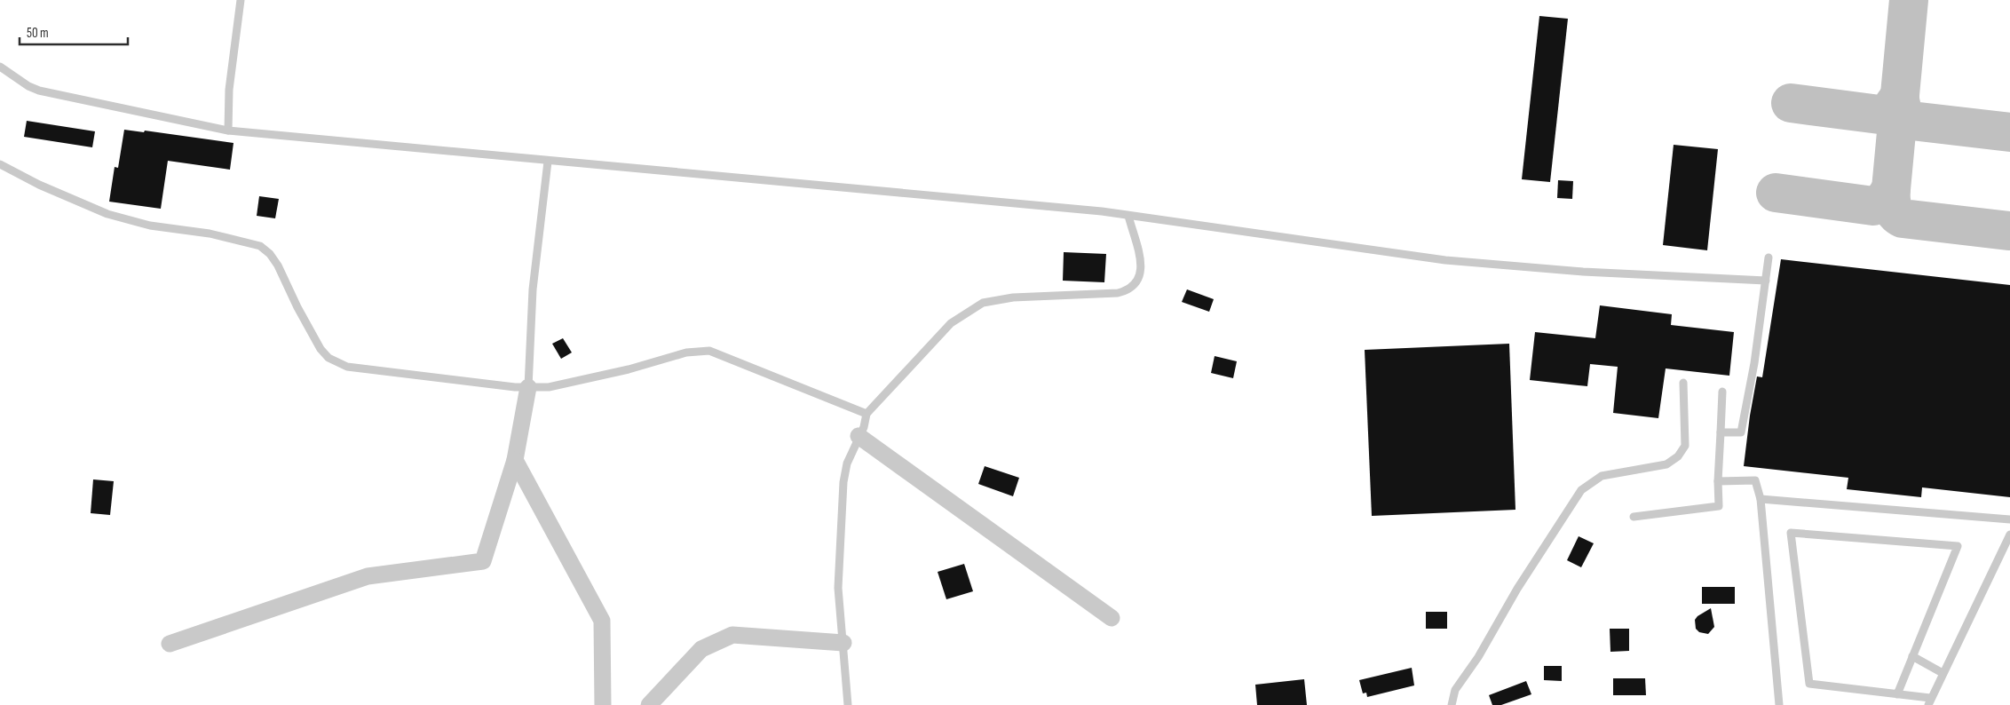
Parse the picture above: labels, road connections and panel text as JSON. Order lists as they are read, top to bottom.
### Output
{
  "scale_bar": "50 m"
}
